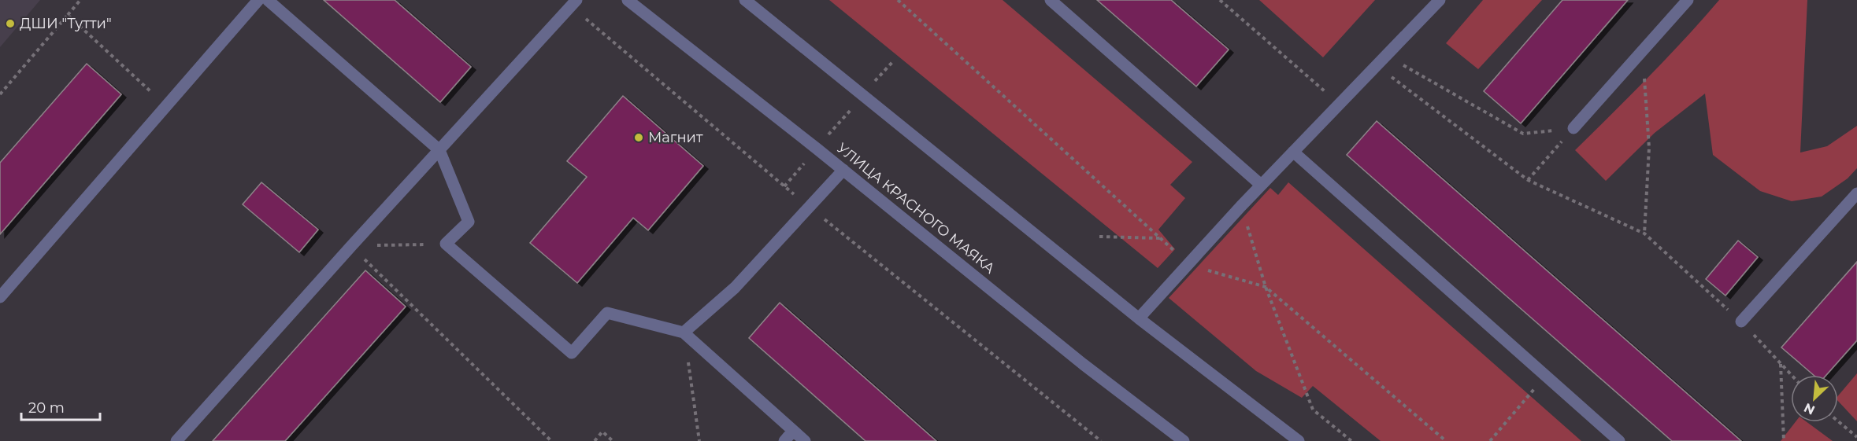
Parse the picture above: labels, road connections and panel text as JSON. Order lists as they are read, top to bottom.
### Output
{
  "streets": {
    "street": ["УЛИЦА КРАСНОГО МАЯКА"]
  },
  "places": ["ДШИ \"Тутти\"", "Магнит"],
  "scale_bar": "20 m",
  "north": "bottom left"
}
